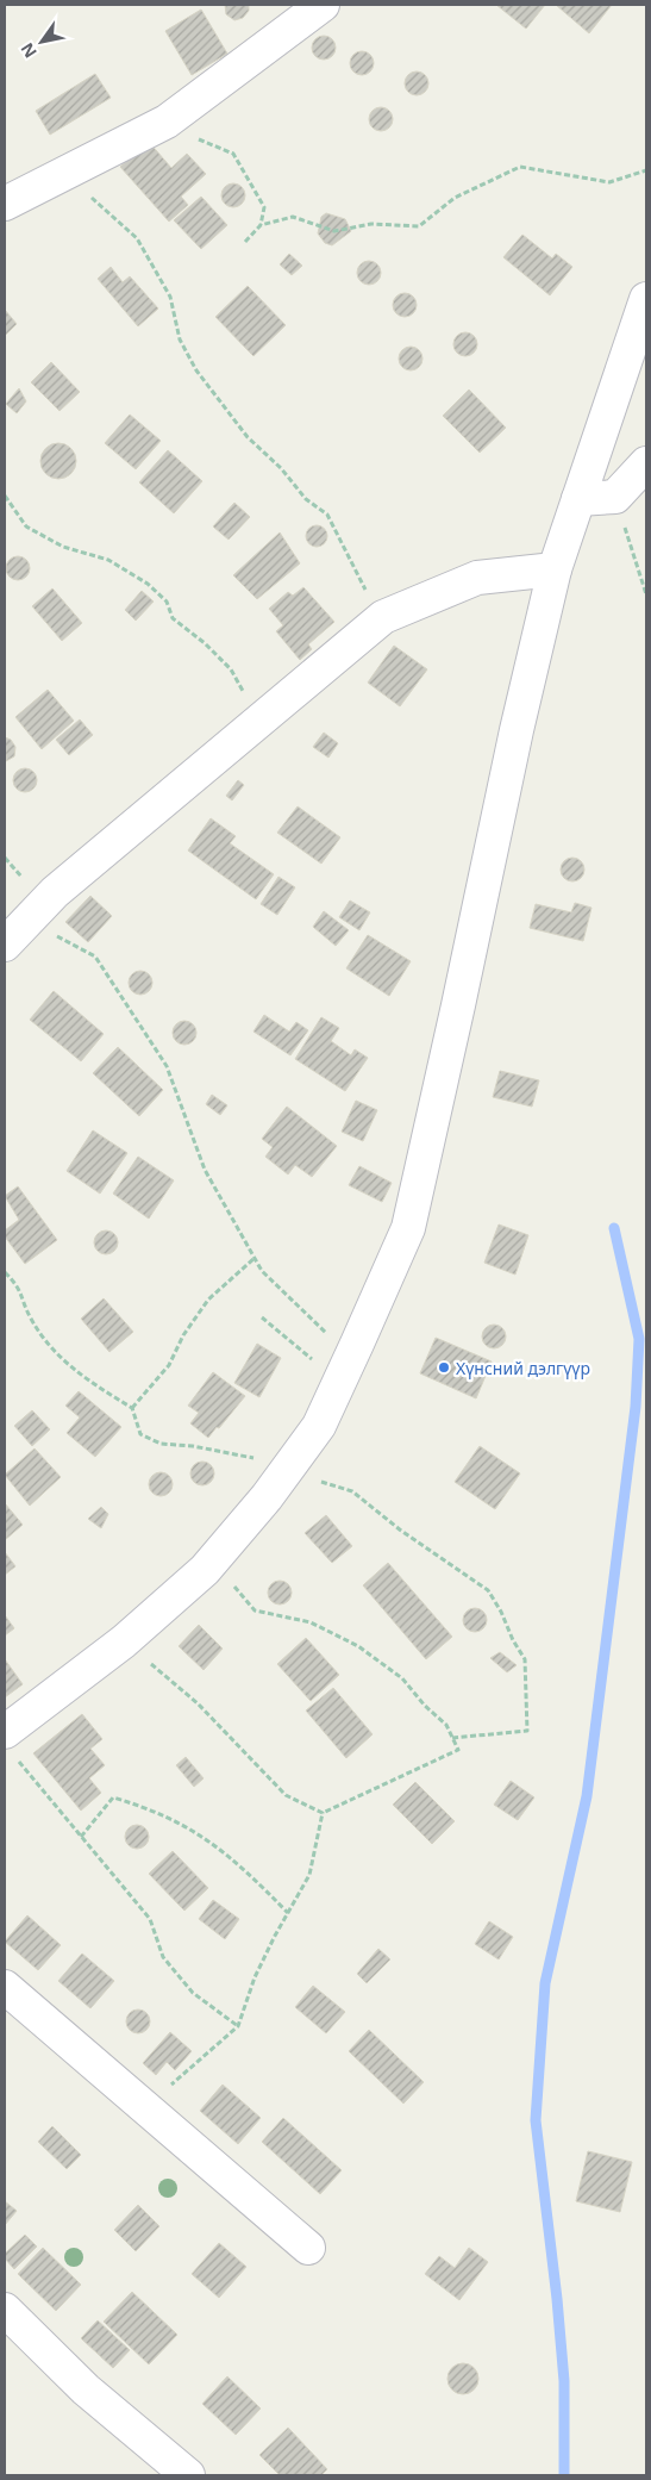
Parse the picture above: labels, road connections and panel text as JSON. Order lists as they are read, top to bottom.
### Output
{
  "places": ["Хүнсний дэлгүүр"],
  "north": "bottom left"
}
